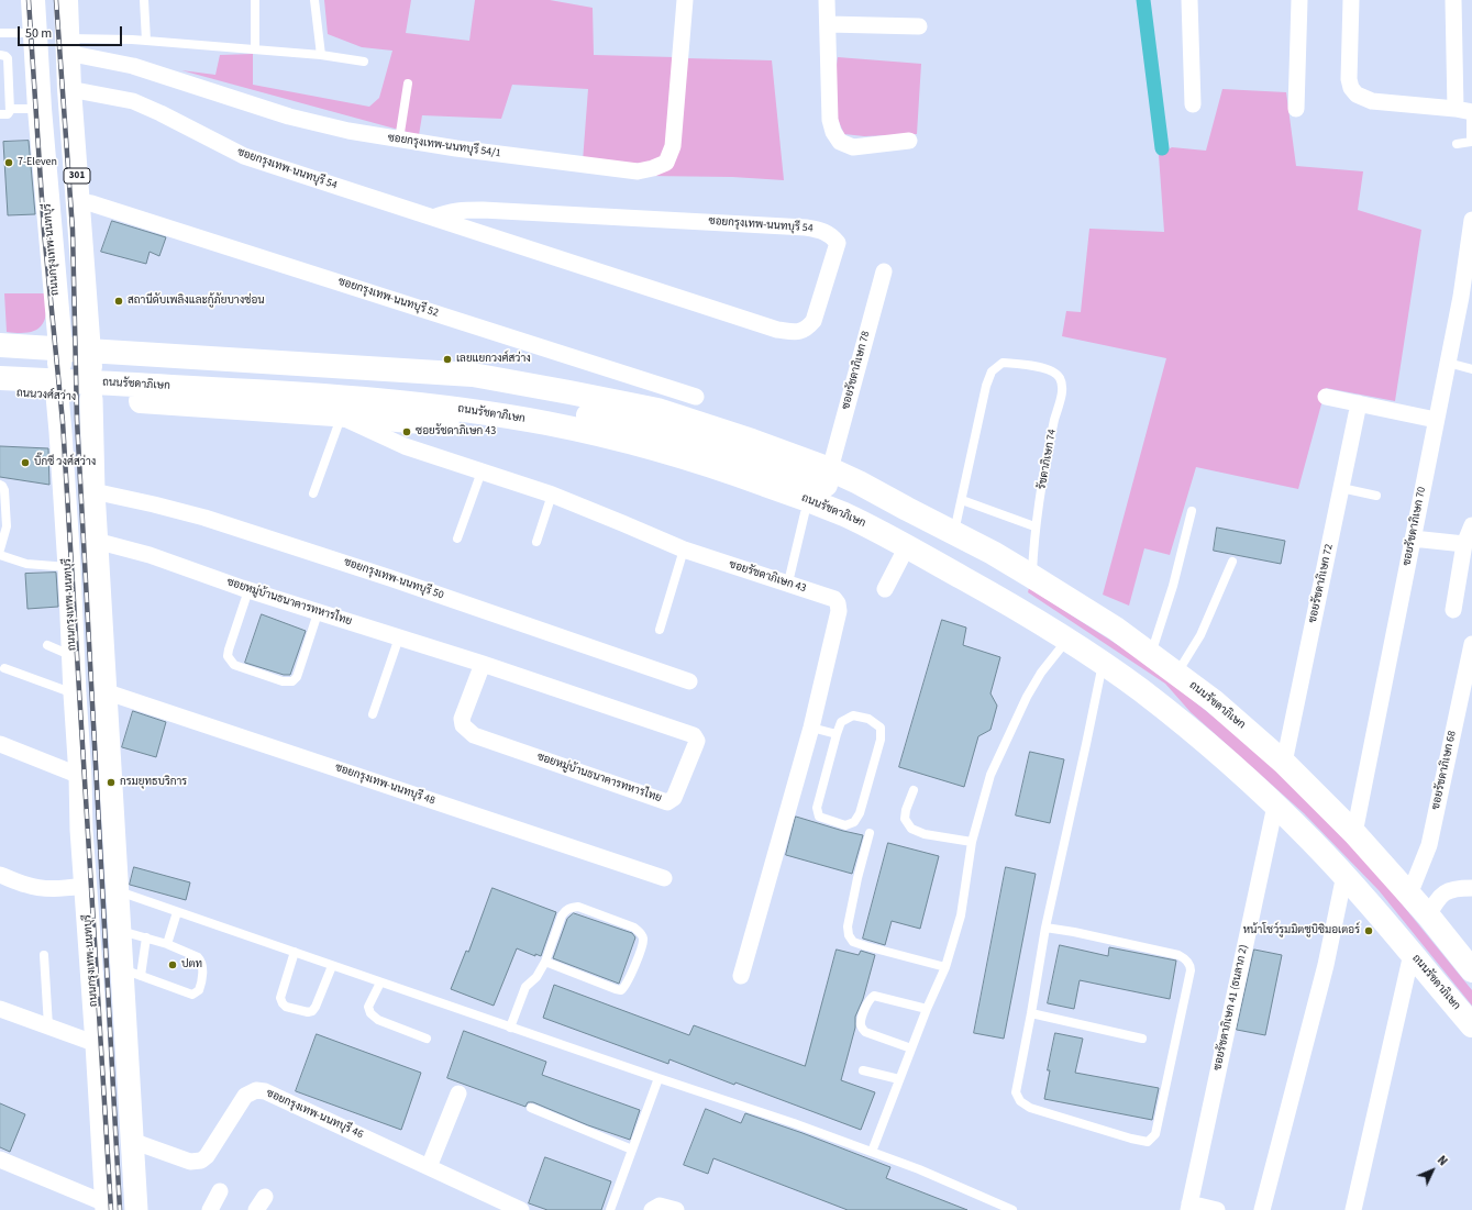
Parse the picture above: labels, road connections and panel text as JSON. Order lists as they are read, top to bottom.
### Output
{
  "streets": {
    "main road": [
      "301",
      "ถนนกรุงเทพ-นนทบุรี",
      "ถนนรัชดาภิเษก",
      "ถนนวงศ์สว่าง"
    ],
    "street": [
      "ซอยกรุงเทพ-นนทบุรี 54/1",
      "ซอยกรุงเทพ-นนทบุรี 54",
      "ซอยกรุงเทพ-นนทบุรี 52",
      "ซอยรัชดาภิเษก 78",
      "ซอยรัชดาภิเษก 70",
      "ซอยรัชดาภิเษก 43",
      "ซอยกรุงเทพ-นนทบุรี 50",
      "ซอยรัชดาภิเษก 72",
      "ซอยหมู่บ้านธนาคารทหารไทย",
      "ซอยรัชดาภิเษก 68",
      "ซอยกรุงเทพ-นนทบุรี 48",
      "ซอยรัชดาภิเษก 41 (ธนลาภ 2)",
      "ซอยกรุงเทพ-นนทบุรี 46"
    ],
    "lane": ["รัชดาภิเษก 74"]
  },
  "crossings": [
    ["ซอยกรุงเทพ-นนทบุรี 54/1", "301"],
    ["ซอยกรุงเทพ-นนทบุรี 54", "301"],
    ["301", "ซอยกรุงเทพ-นนทบุรี 52"],
    ["301", "ถนนรัชดาภิเษก"],
    ["301", "ถนนวงศ์สว่าง"],
    ["301", "ซอยกรุงเทพ-นนทบุรี 50"],
    ["301", "ซอยหมู่บ้านธนาคารทหารไทย"],
    ["301", "ซอยกรุงเทพ-นนทบุรี 48"],
    ["301", "ซอยกรุงเทพ-นนทบุรี 46"],
    ["ถนนกรุงเทพ-นนทบุรี", "ถนนรัชดาภิเษก"],
    ["ถนนกรุงเทพ-นนทบุรี", "ถนนวงศ์สว่าง"],
    ["ซอยรัชดาภิเษก 78", "ถนนรัชดาภิเษก"],
    ["ถนนรัชดาภิเษก", "ถนนวงศ์สว่าง"],
    ["ถนนรัชดาภิเษก", "รัชดาภิเษก 74"],
    ["ถนนรัชดาภิเษก", "ซอยรัชดาภิเษก 70"],
    ["ถนนรัชดาภิเษก", "ซอยรัชดาภิเษก 43"],
    ["ถนนรัชดาภิเษก", "ซอยรัชดาภิเษก 72"],
    ["ถนนรัชดาภิเษก", "ซอยรัชดาภิเษก 68"],
    ["ถนนรัชดาภิเษก", "ซอยรัชดาภิเษก 41 (ธนลาภ 2)"]
  ],
  "places": [
    "7-Eleven",
    "สถานีดับเพลิงและกู้ภัยบางซ่อน",
    "เลยแยกวงศ์สว่าง",
    "ซอยรัชดาภิเษก 43",
    "บิ๊กซี วงศ์สว่าง",
    "กรมยุทธบริการ",
    "หน้าโชว์รูมมิตซูบิชิมอเตอร์",
    "ปตท"
  ],
  "scale_bar": "50 m",
  "north": "top right"
}
